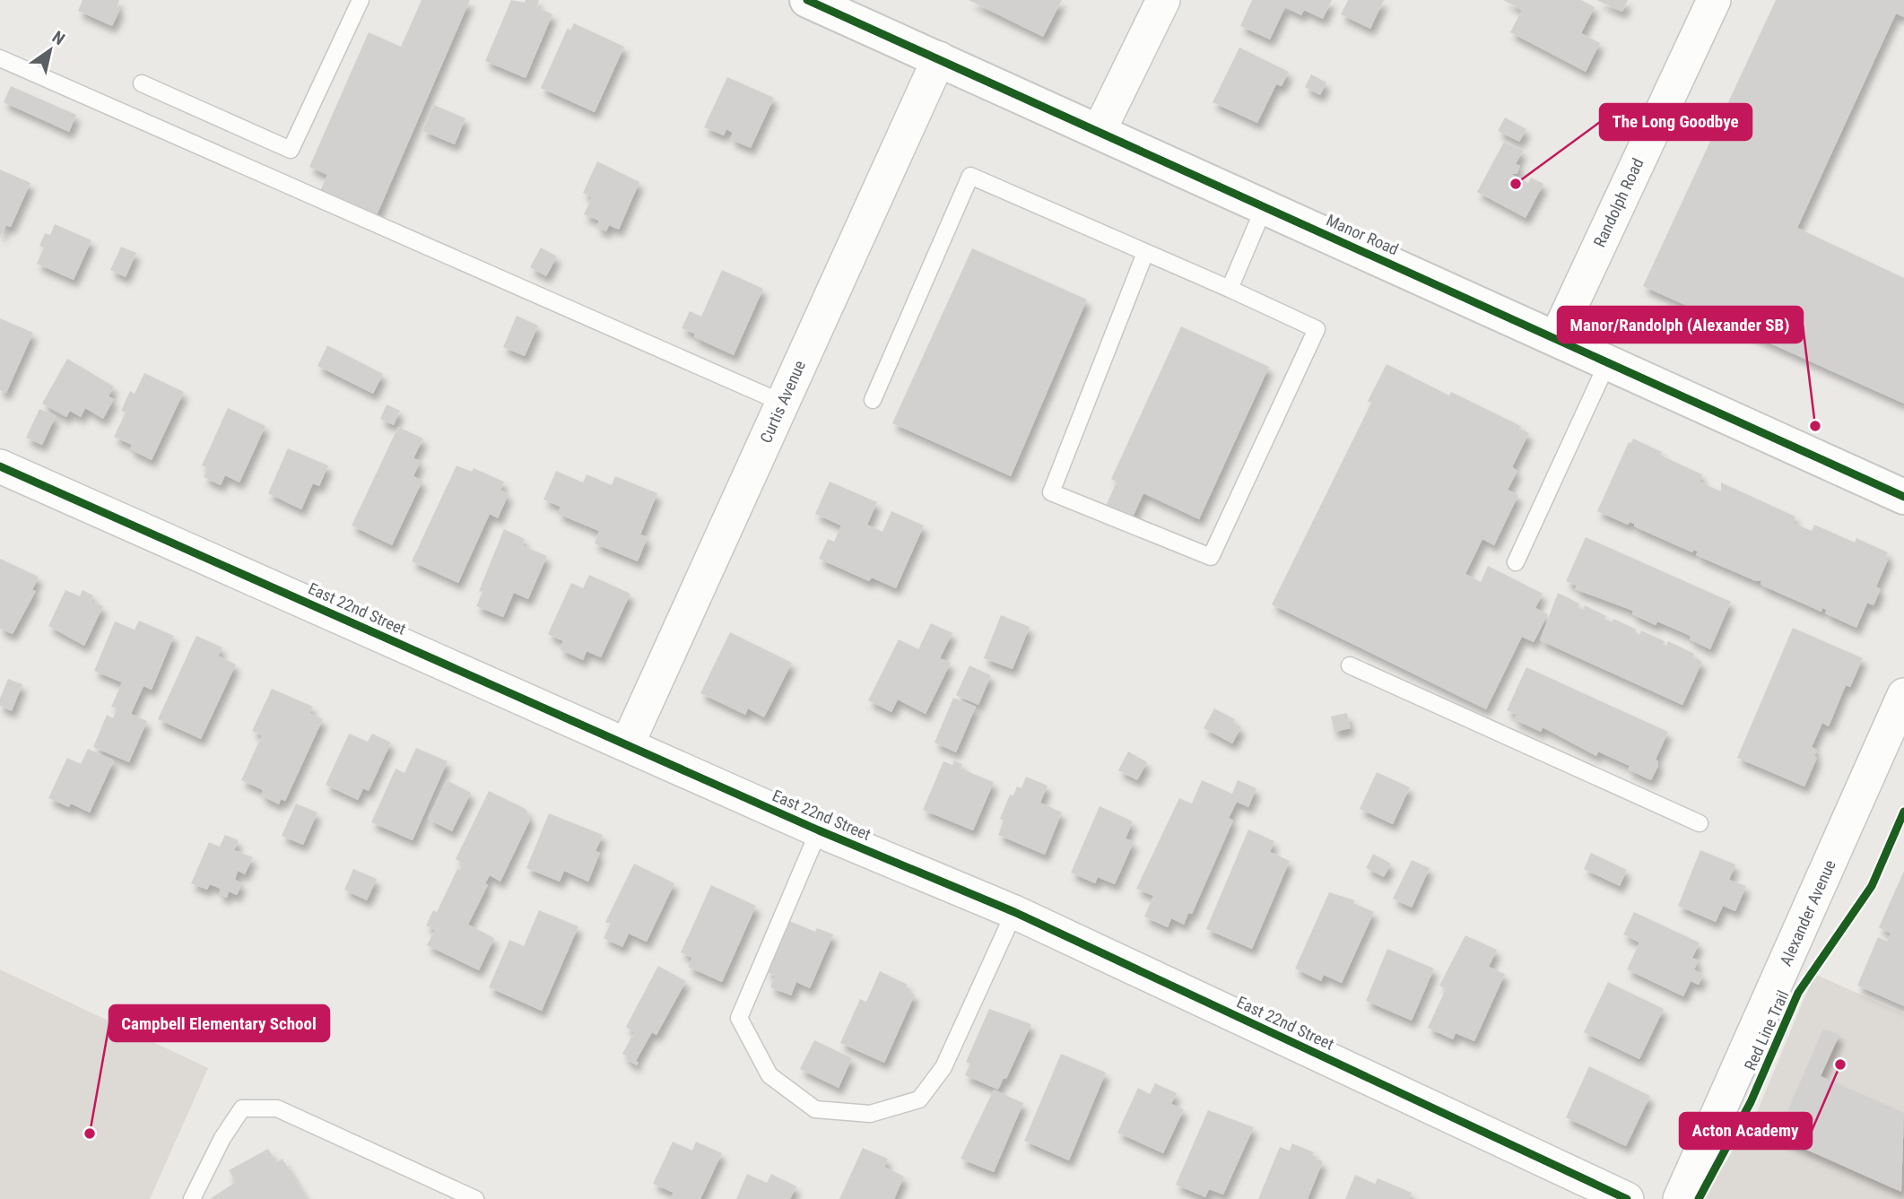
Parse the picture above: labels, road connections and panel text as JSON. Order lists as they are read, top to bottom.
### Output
{
  "streets": {
    "main road": ["Manor Road"],
    "street": [
      "Randolph Road",
      "Curtis Avenue",
      "East 22nd Street",
      "Alexander Avenue"
    ],
    "cycle path": ["Red Line Trail"]
  },
  "crossings": [
    ["Randolph Road", "Manor Road"],
    ["Manor Road", "Curtis Avenue"],
    ["Curtis Avenue", "East 22nd Street"]
  ],
  "places": [
    "The Long Goodbye",
    "Manor/Randolph (Alexander SB)",
    "Acton Academy",
    "Campbell Elementary School"
  ],
  "north": "top right"
}
